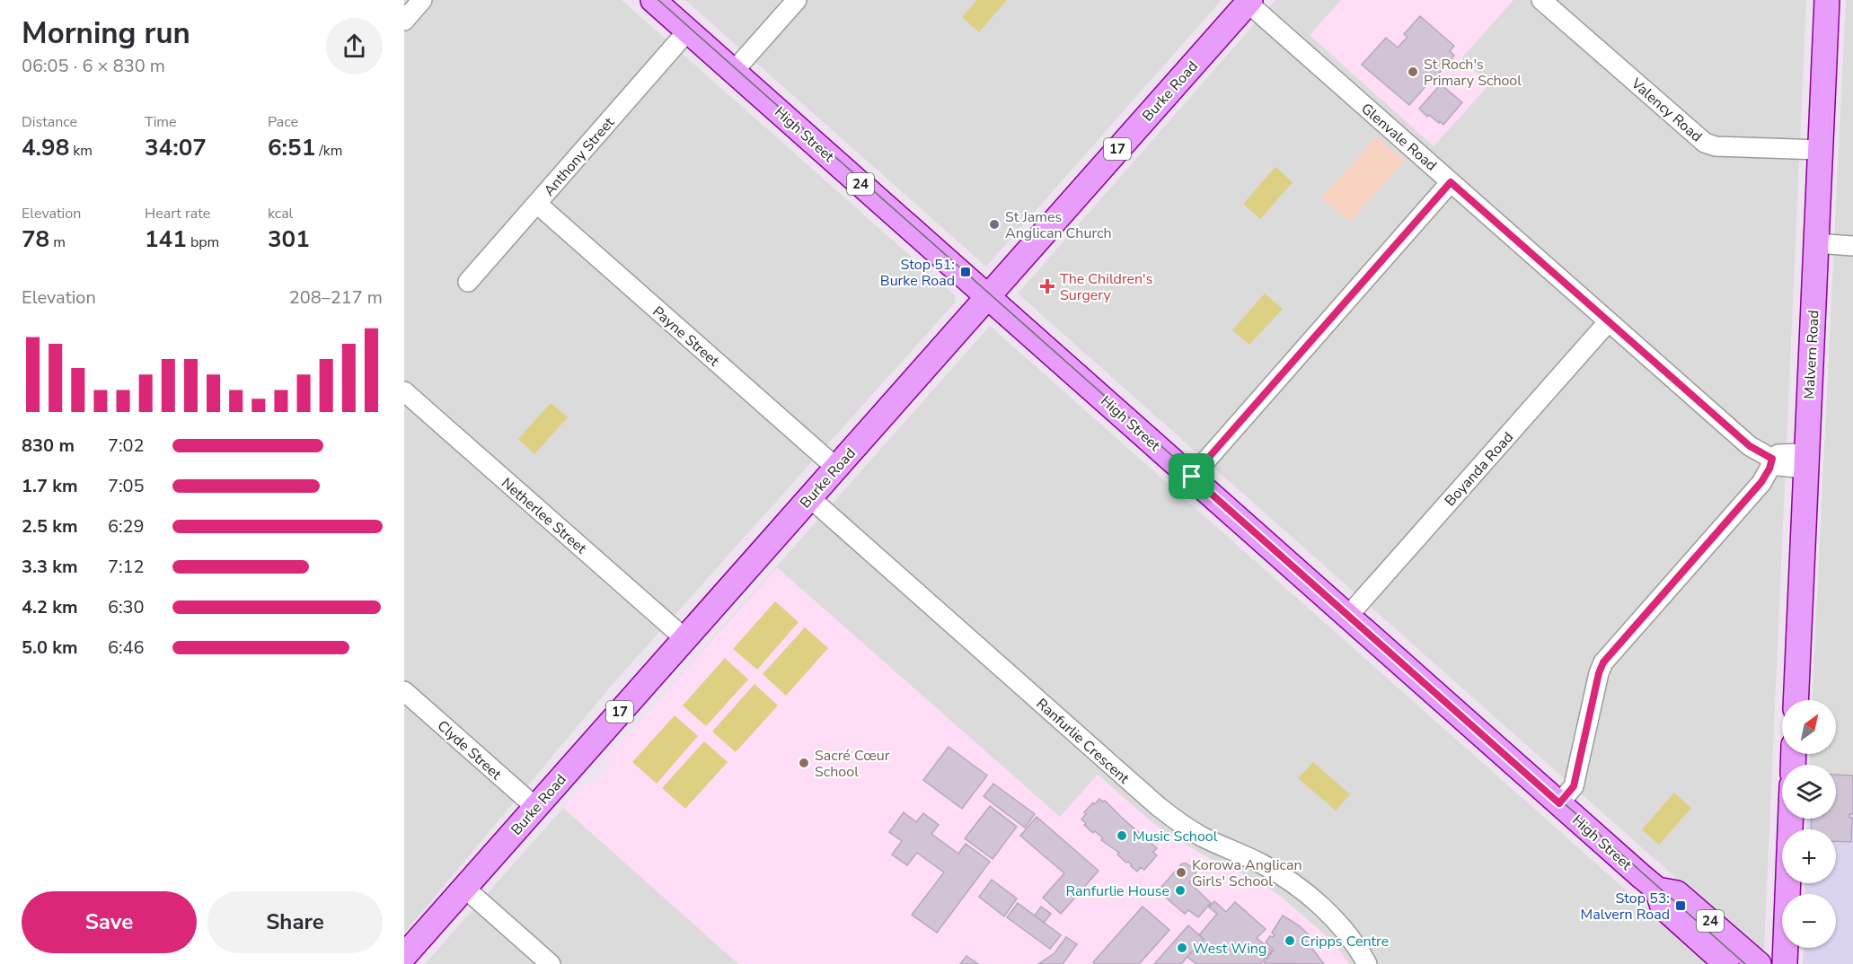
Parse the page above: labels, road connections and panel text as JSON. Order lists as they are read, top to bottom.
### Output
{
  "streets": {
    "main road": [
      "Burke Road",
      "High Street",
      "17",
      "24",
      "Malvern Road"
    ],
    "street": [
      "Valency Road",
      "Glenvale Road",
      "Anthony Street",
      "Payne Street",
      "Boyanda Road",
      "Netherlee Street",
      "Ranfurlie Crescent",
      "Clyde Street"
    ]
  },
  "crossings": [
    ["Burke Road", "High Street"],
    ["Burke Road", "Glenvale Road"],
    ["Burke Road", "Payne Street"],
    ["Burke Road", "Netherlee Street"],
    ["Burke Road", "Ranfurlie Crescent"],
    ["Burke Road", "Clyde Street"],
    ["Valency Road", "Malvern Road"],
    ["High Street", "Anthony Street"],
    ["High Street", "Boyanda Road"],
    ["Glenvale Road", "Boyanda Road"],
    ["Anthony Street", "Payne Street"]
  ],
  "places": {
    "other": [
      "St Roch's Primary School",
      "St James Anglican Church",
      "Sacré Cœur School",
      "Music School",
      "Korowa Anglican Girls' School",
      "Ranfurlie House",
      "Cripps Centre",
      "West Wing"
    ],
    "transit": ["Stop 51: Burke Road", "Stop 53: Malvern Road"],
    "health": ["The Children's Surgery"]
  },
  "north": "top right",
  "page": {
    "heading": ["Morning run", "06:05 · 6 × 830 m"],
    "stats": [
      ["Distance", "4.98 km"],
      ["Time", "34:07"],
      ["Pace", "6:51 /km"],
      ["Elevation", "78 m"],
      ["Heart rate", "141 bpm"],
      ["kcal", "301"]
    ],
    "chart": ["Elevation", "208–217 m"],
    "list": [
      {
        "name": "830 m",
        "note": "7:02"
      },
      {
        "name": "1.7 km",
        "note": "7:05"
      },
      {
        "name": "2.5 km",
        "note": "6:29"
      },
      {
        "name": "3.3 km",
        "note": "7:12"
      },
      {
        "name": "4.2 km",
        "note": "6:30"
      },
      {
        "name": "5.0 km",
        "note": "6:46"
      }
    ],
    "map_buttons": ["+", "−"],
    "buttons": ["Save", "Share"]
  }
}
